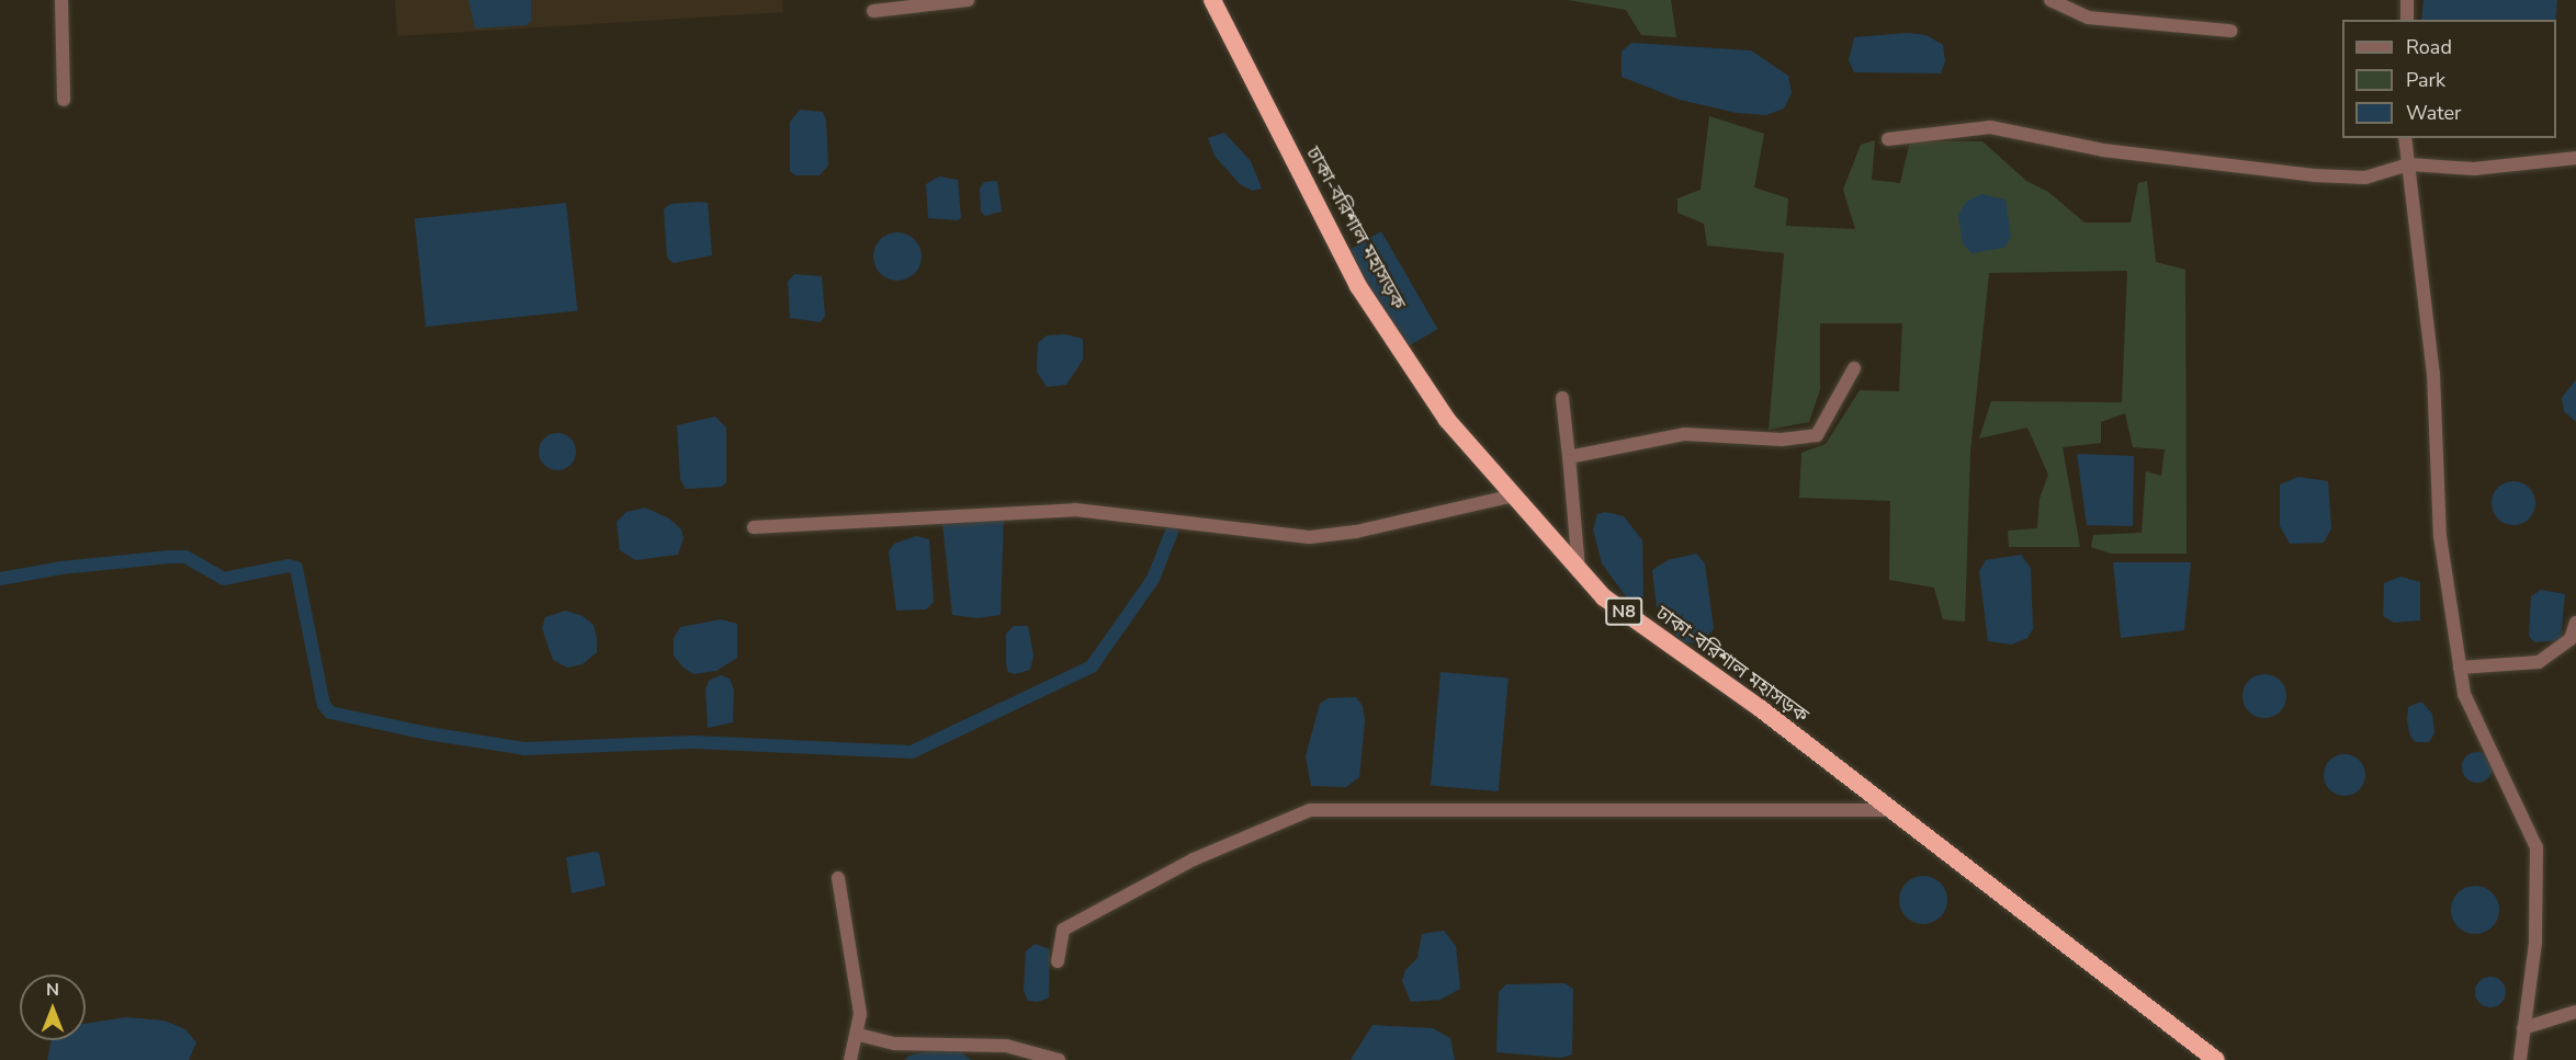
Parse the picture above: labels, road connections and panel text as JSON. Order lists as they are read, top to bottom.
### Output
{
  "streets": {
    "highway": ["ঢাকা-বরিশাল মহাসড়ক", "N8"]
  },
  "legend": ["Road", "Park", "Water"],
  "north": "top"
}
